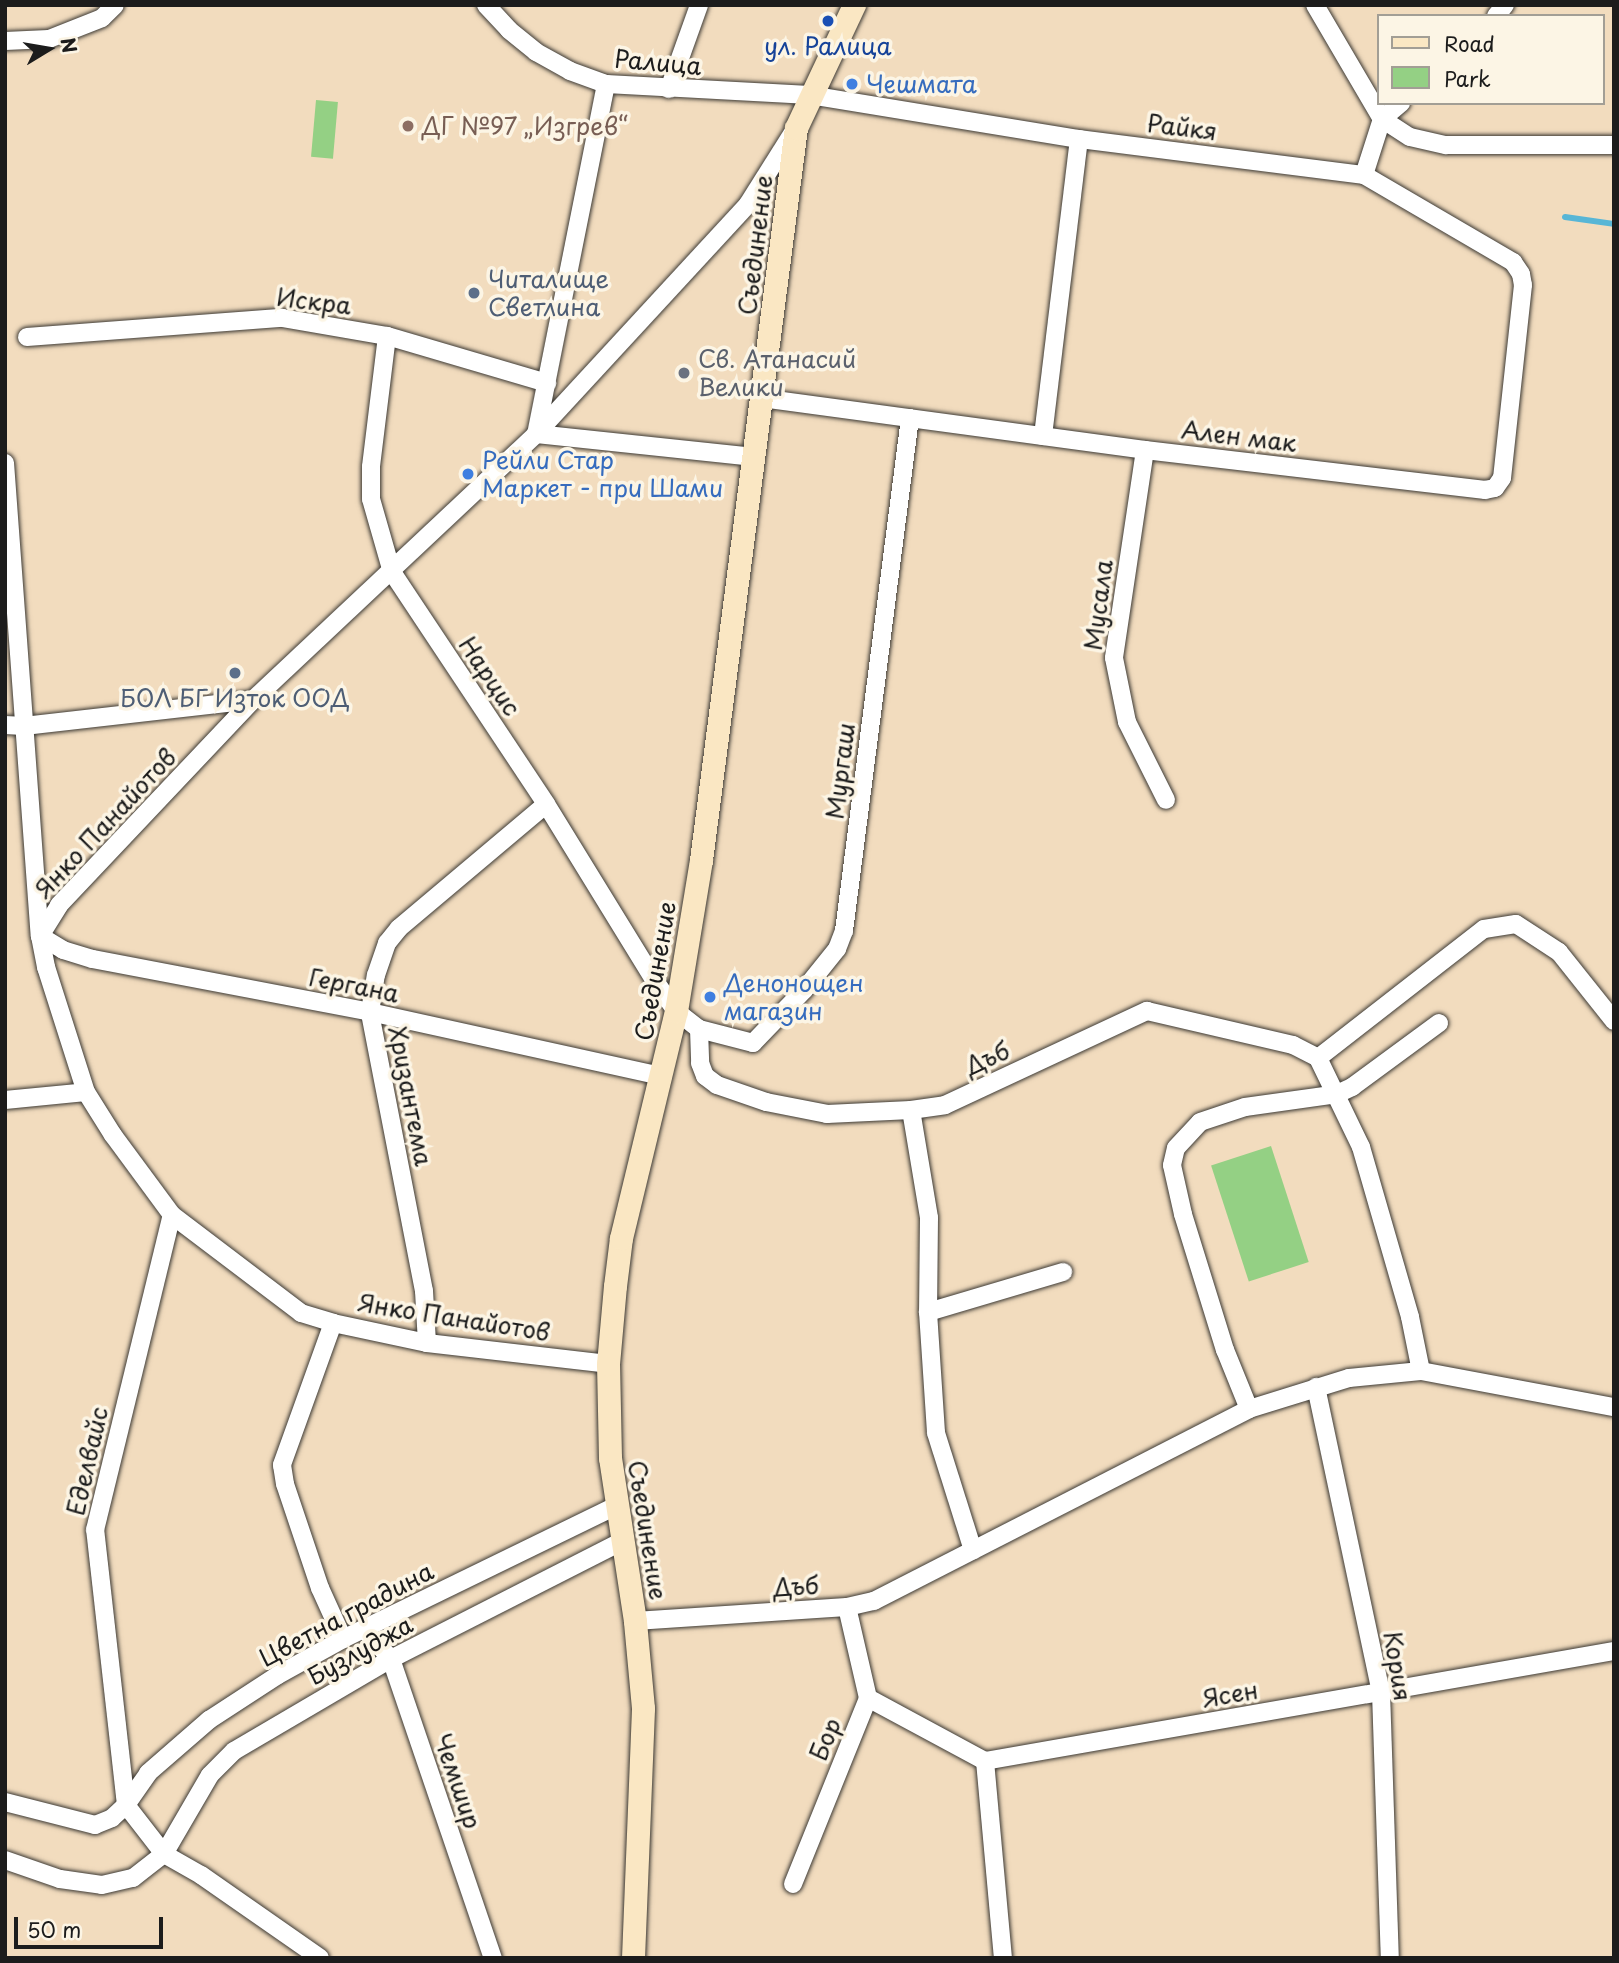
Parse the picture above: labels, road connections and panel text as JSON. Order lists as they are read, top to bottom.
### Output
{
  "streets": {
    "street": [
      "Ралица",
      "Райкя",
      "Съединение",
      "Искра",
      "Ален мак",
      "Мусала",
      "Нарцис",
      "Мургаш",
      "Янко Панайотов",
      "Гергана",
      "Дъб",
      "Хризантема",
      "Еделвайс",
      "Цветна градина",
      "Бузлуджа",
      "Кория",
      "Ясен",
      "Бор",
      "Чемшир"
    ]
  },
  "crossings": [
    ["Ралица", "Райкя"],
    ["Ралица", "Съединение"],
    ["Райкя", "Съединение"],
    ["Райкя", "Ален мак"],
    ["Съединение", "Ален мак"],
    ["Съединение", "Нарцис"],
    ["Съединение", "Янко Панайотов"],
    ["Съединение", "Гергана"],
    ["Съединение", "Дъб"],
    ["Съединение", "Цветна градина"],
    ["Съединение", "Бузлуджа"],
    ["Искра", "Нарцис"],
    ["Ален мак", "Мусала"],
    ["Ален мак", "Мургаш"],
    ["Нарцис", "Янко Панайотов"],
    ["Нарцис", "Хризантема"],
    ["Мургаш", "Дъб"],
    ["Янко Панайотов", "Гергана"],
    ["Янко Панайотов", "Хризантема"],
    ["Янко Панайотов", "Еделвайс"],
    ["Гергана", "Хризантема"],
    ["Дъб", "Кория"],
    ["Дъб", "Бор"],
    ["Еделвайс", "Цветна градина"],
    ["Цветна градина", "Чемшир"],
    ["Бузлуджа", "Чемшир"],
    ["Кория", "Ясен"]
  ],
  "places": [
    "ул. Ралица",
    "Чешмата",
    "ДГ №97 „Изгрев“",
    "Читалище Светлина",
    "Св. Атанасий Велики",
    "Рейли Стар Маркет - при Шами",
    "БОЛ БГ Изток ООД",
    "Денонощен магазин"
  ],
  "legend": ["Road", "Park"],
  "scale_bar": "50 m",
  "north": "right"
}
